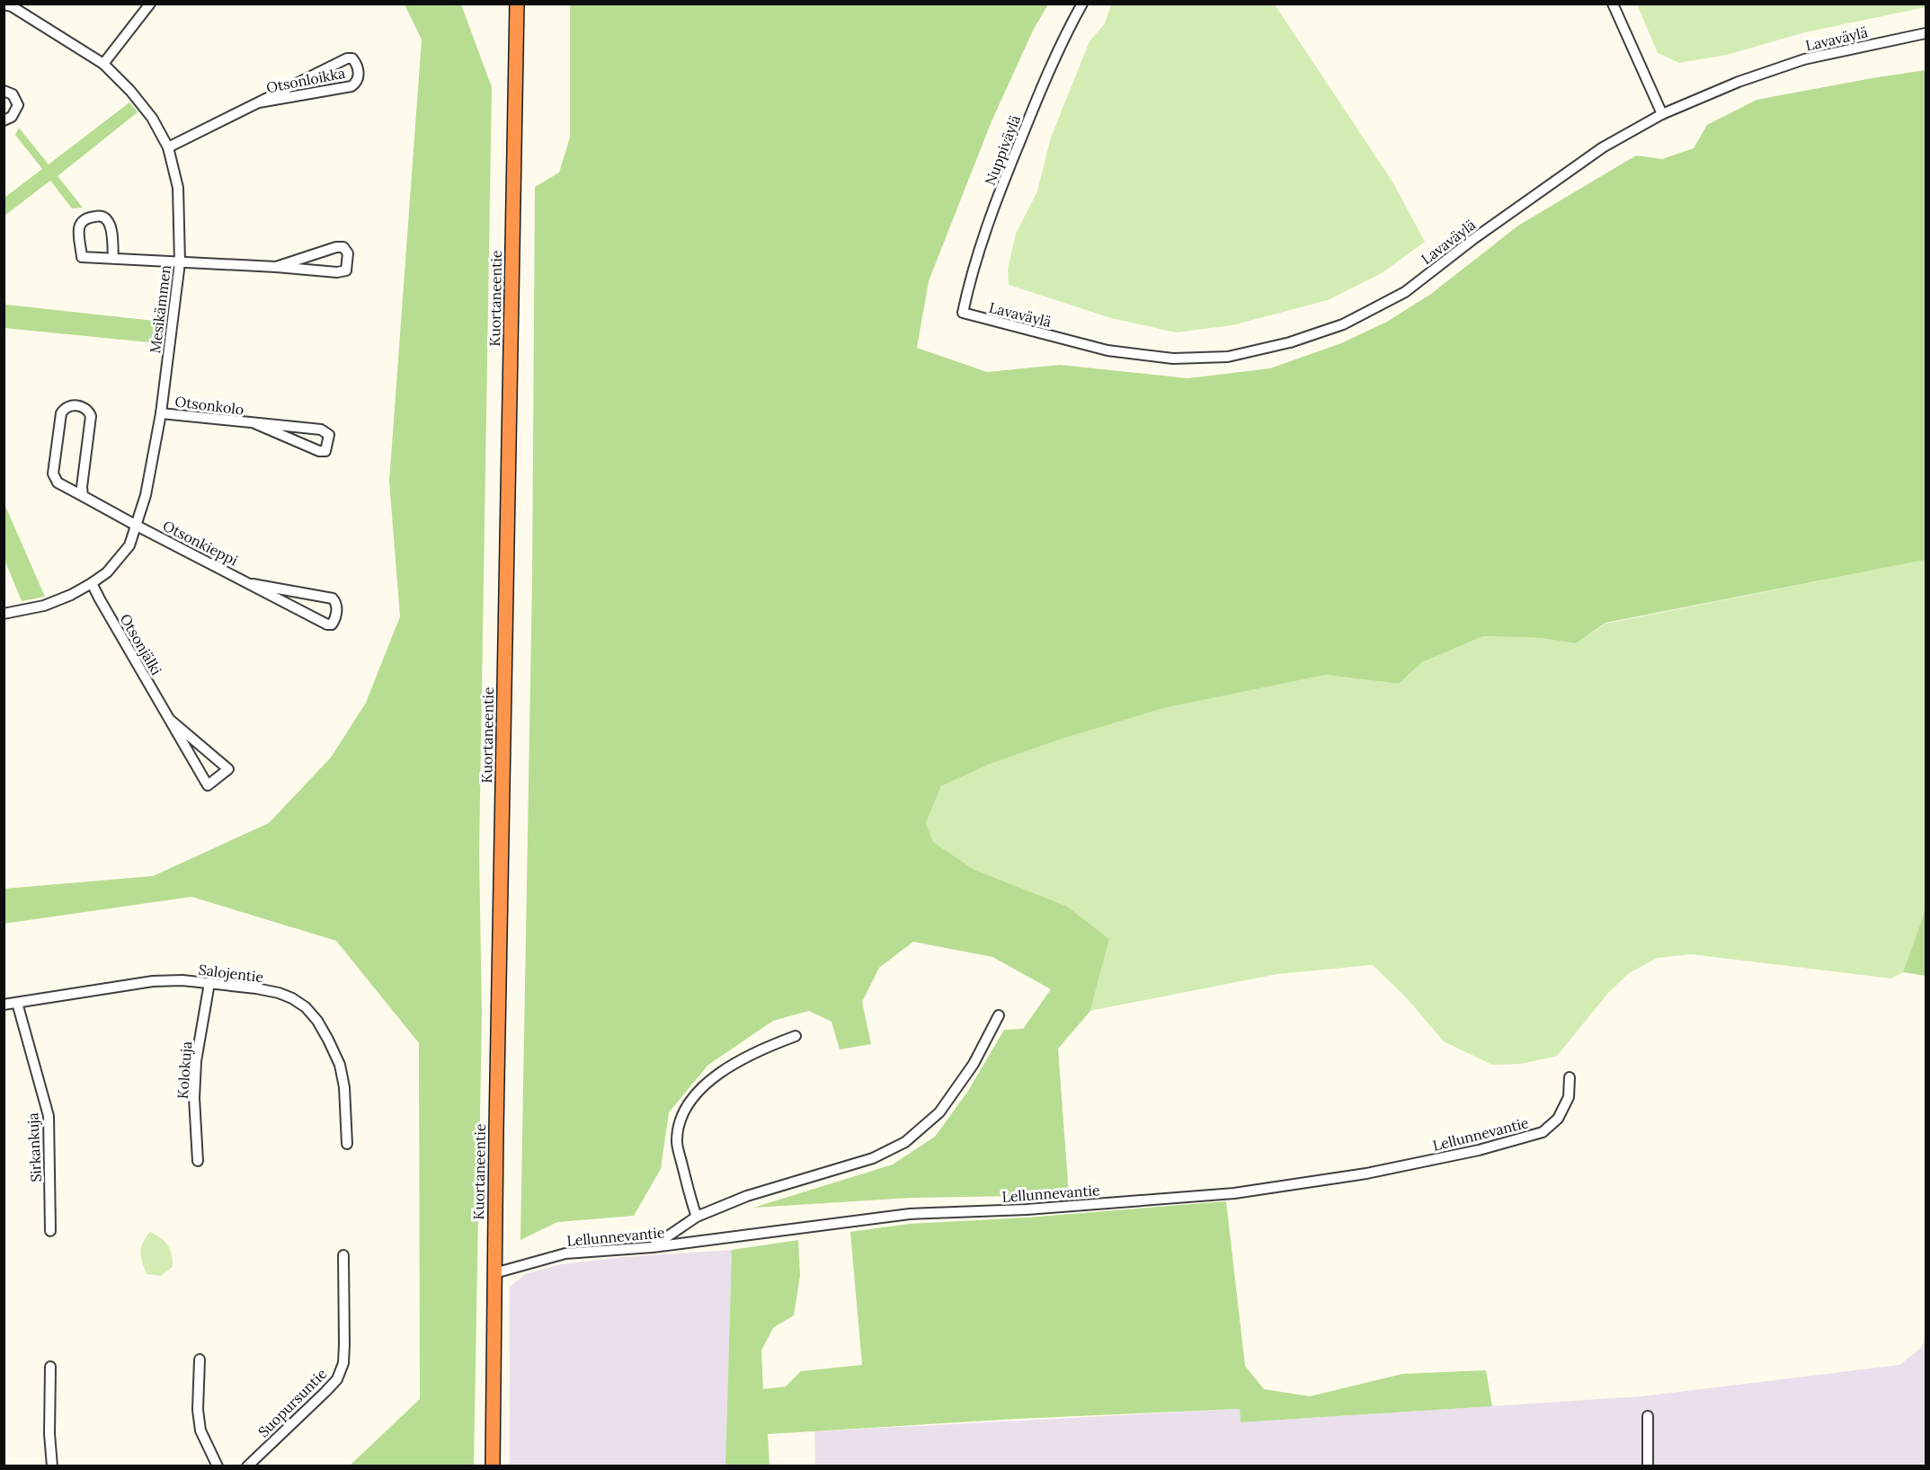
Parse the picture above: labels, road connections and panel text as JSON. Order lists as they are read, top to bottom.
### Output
{
  "streets": {
    "highway": ["Kuortaneentie"],
    "street": [
      "Lavaväylä",
      "Otsonloikka",
      "Nuppiväylä",
      "Mesikämmen",
      "Otsonkolo",
      "Otsonkieppi",
      "Otsonjälki",
      "Salojentie",
      "Kolokuja",
      "Lellunnevantie",
      "Sirkankuja",
      "Suopursuntie"
    ]
  },
  "crossings": [
    ["Lavaväylä", "Nuppiväylä"],
    ["Otsonloikka", "Mesikämmen"],
    ["Kuortaneentie", "Lellunnevantie"],
    ["Mesikämmen", "Otsonkolo"],
    ["Mesikämmen", "Otsonkieppi"],
    ["Mesikämmen", "Otsonjälki"],
    ["Salojentie", "Kolokuja"],
    ["Salojentie", "Sirkankuja"]
  ]
}
